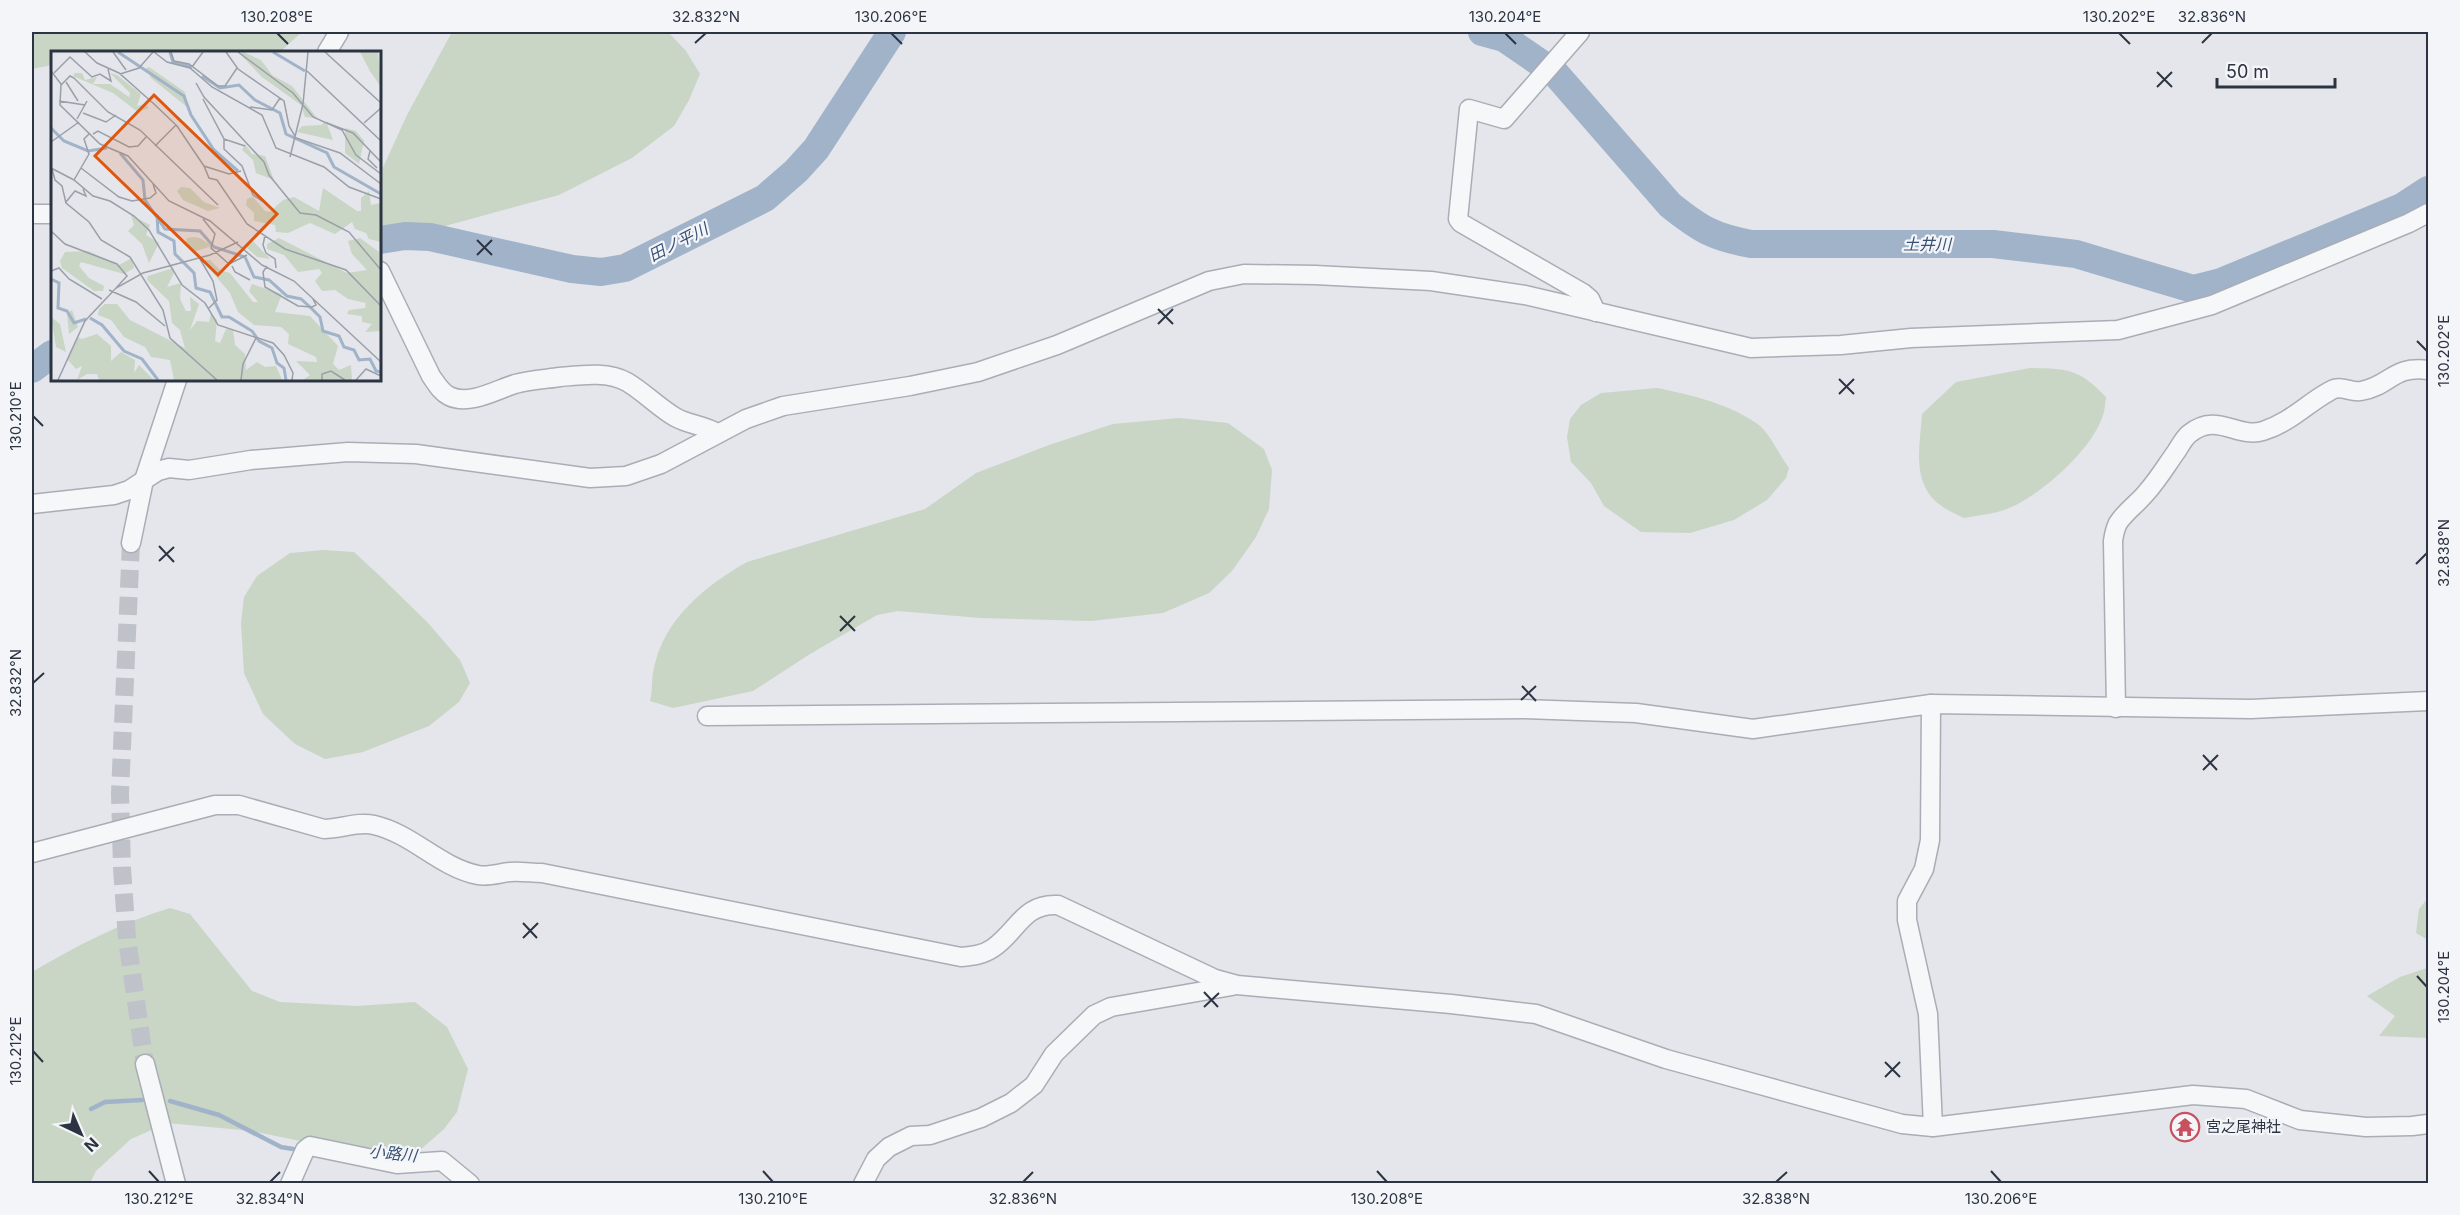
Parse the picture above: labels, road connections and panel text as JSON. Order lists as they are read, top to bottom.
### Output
{
  "water": ["田ノ平川", "土井川", "小路川"],
  "places": {
    "temple": ["宮之尾神社"]
  },
  "scale_bar": "50 m",
  "north": "bottom right",
  "coordinates": [
    "130.208°E",
    "32.832°N",
    "130.206°E",
    "130.204°E",
    "130.202°E",
    "32.836°N",
    "130.210°E",
    "32.838°N",
    "130.212°E",
    "32.834°N"
  ]
}
